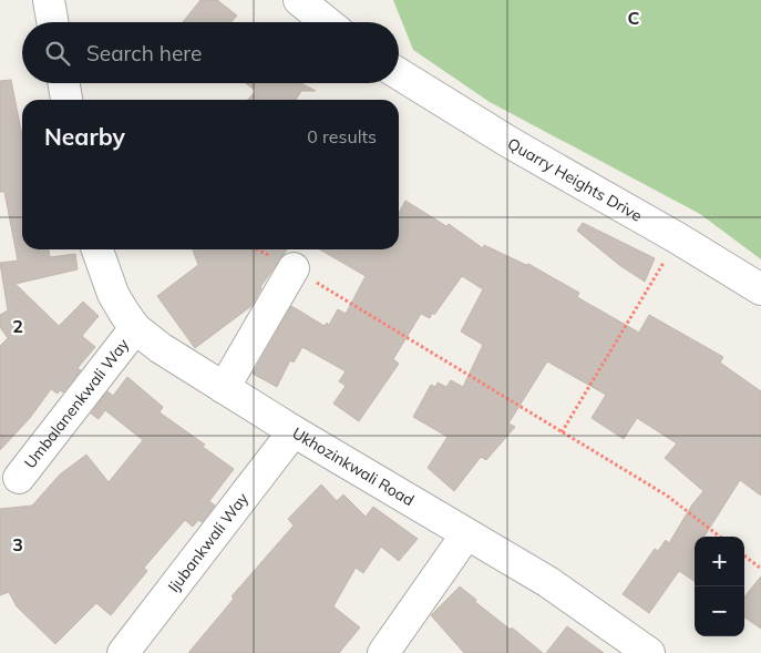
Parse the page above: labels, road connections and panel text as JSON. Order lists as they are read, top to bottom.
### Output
{
  "streets": {
    "street": [
      "Quarry Heights Drive",
      "Umbalanenkwali Way",
      "Ukhozinkwali Road",
      "Ijubankwali Way"
    ]
  },
  "crossings": [
    ["Umbalanenkwali Way", "Ukhozinkwali Road"],
    ["Ukhozinkwali Road", "Ijubankwali Way"]
  ],
  "page": {
    "search": "Search here",
    "heading": ["Nearby", "0 results"],
    "map_buttons": ["+", "−"]
  },
  "grid": {
    "columns": ["C"],
    "rows": ["2", "3"]
  }
}
